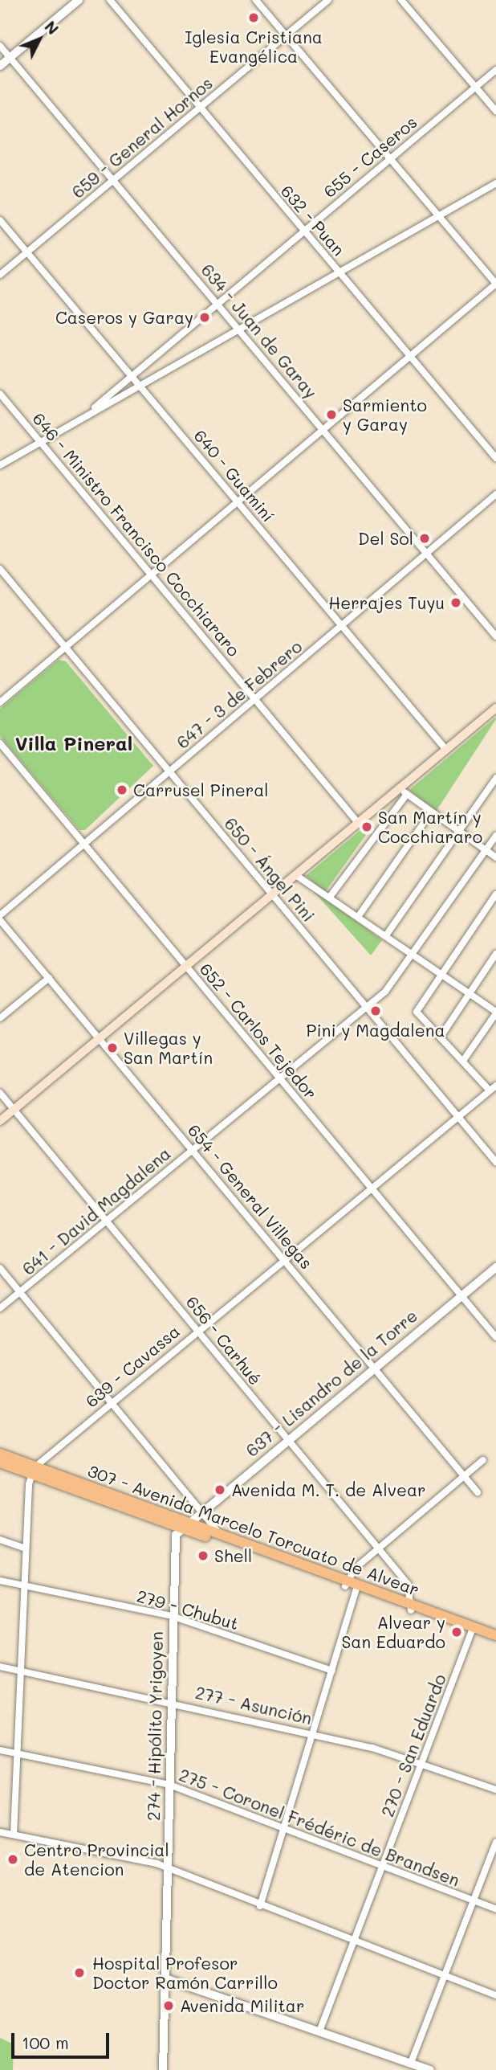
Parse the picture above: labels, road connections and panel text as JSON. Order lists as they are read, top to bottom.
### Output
{
  "streets": {
    "main road": ["307 - Avenida Marcelo Torcuato de Alvear"],
    "street": [
      "659 - General Hornos",
      "655 - Caseros",
      "632 - Puan",
      "634 - Juan de Garay",
      "640 - Guaminí",
      "646 - Ministro Francisco Cocchiararo",
      "647 - 3 de Febrero",
      "650 - Ángel Pini",
      "652 - Carlos Tejedor",
      "654 - General Villegas",
      "641 - David Magdalena",
      "656 - Carhué",
      "639 - Cavassa",
      "637 - Lisandro de la Torre",
      "279 - Chubut",
      "277 - Asunción",
      "274 - Hipólito Yrigoyen",
      "270 - San Eduardo",
      "275 - Coronel Frédéric de Brandsen"
    ]
  },
  "crossings": [
    ["659 - General Hornos", "632 - Puan"],
    ["659 - General Hornos", "634 - Juan de Garay"],
    ["659 - General Hornos", "640 - Guaminí"],
    ["655 - Caseros", "632 - Puan"],
    ["655 - Caseros", "634 - Juan de Garay"],
    ["655 - Caseros", "640 - Guaminí"],
    ["634 - Juan de Garay", "647 - 3 de Febrero"],
    ["640 - Guaminí", "647 - 3 de Febrero"],
    ["646 - Ministro Francisco Cocchiararo", "647 - 3 de Febrero"],
    ["647 - 3 de Febrero", "650 - Ángel Pini"],
    ["647 - 3 de Febrero", "652 - Carlos Tejedor"],
    ["650 - Ángel Pini", "641 - David Magdalena"],
    ["650 - Ángel Pini", "639 - Cavassa"],
    ["652 - Carlos Tejedor", "641 - David Magdalena"],
    ["652 - Carlos Tejedor", "639 - Cavassa"],
    ["652 - Carlos Tejedor", "637 - Lisandro de la Torre"],
    ["654 - General Villegas", "641 - David Magdalena"],
    ["654 - General Villegas", "639 - Cavassa"],
    ["654 - General Villegas", "637 - Lisandro de la Torre"],
    ["641 - David Magdalena", "656 - Carhué"],
    ["656 - Carhué", "639 - Cavassa"],
    ["656 - Carhué", "637 - Lisandro de la Torre"],
    ["656 - Carhué", "307 - Avenida Marcelo Torcuato de Alvear"],
    ["639 - Cavassa", "307 - Avenida Marcelo Torcuato de Alvear"],
    ["637 - Lisandro de la Torre", "307 - Avenida Marcelo Torcuato de Alvear"],
    ["637 - Lisandro de la Torre", "274 - Hipólito Yrigoyen"],
    ["307 - Avenida Marcelo Torcuato de Alvear", "274 - Hipólito Yrigoyen"],
    ["307 - Avenida Marcelo Torcuato de Alvear", "270 - San Eduardo"],
    ["279 - Chubut", "274 - Hipólito Yrigoyen"],
    ["277 - Asunción", "274 - Hipólito Yrigoyen"],
    ["277 - Asunción", "270 - San Eduardo"],
    ["274 - Hipólito Yrigoyen", "275 - Coronel Frédéric de Brandsen"],
    ["270 - San Eduardo", "275 - Coronel Frédéric de Brandsen"]
  ],
  "districts": ["Villa Pineral"],
  "places": [
    "Iglesia Cristiana Evangélica",
    "Caseros y Garay",
    "Sarmiento y Garay",
    "Del Sol",
    "Herrajes Tuyu",
    "Carrusel Pineral",
    "San Martín y Cocchiararo",
    "Pini y Magdalena",
    "Villegas y San Martín",
    "Avenida M. T. de Alvear",
    "Shell",
    "Alvear y San Eduardo",
    "Centro Provincial de Atencion",
    "Hospital Profesor Doctor Ramón Carrillo",
    "Avenida Militar"
  ],
  "scale_bar": "100 m",
  "north": "top right"
}
